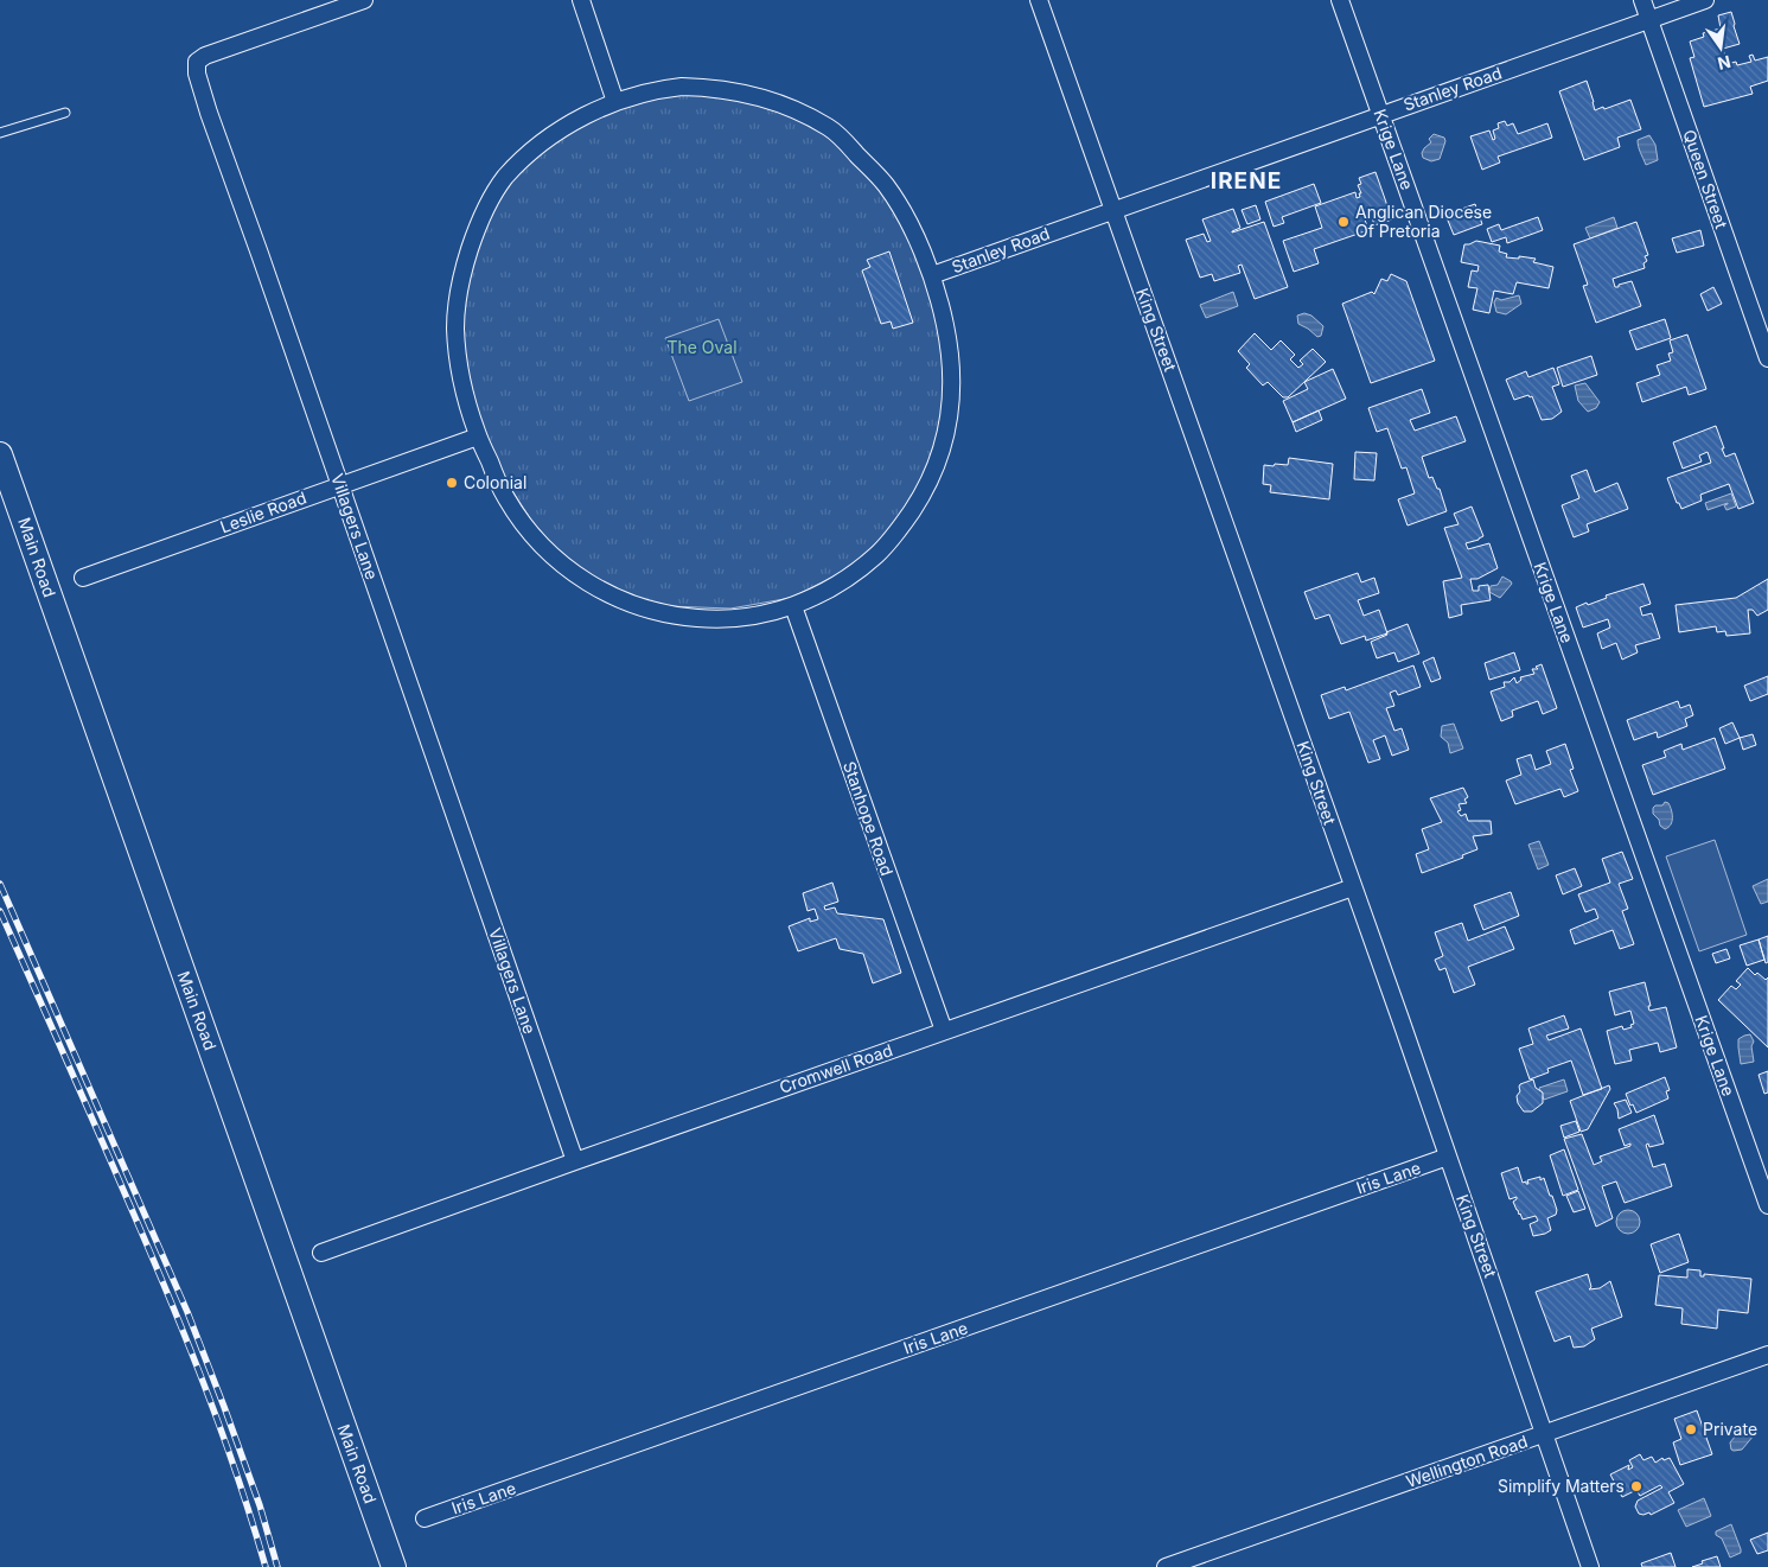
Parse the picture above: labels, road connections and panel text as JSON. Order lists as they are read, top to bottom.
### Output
{
  "streets": {
    "main road": ["Main Road"],
    "street": [
      "Stanley Road",
      "Krige Lane",
      "Queen Street",
      "King Street",
      "Leslie Road",
      "Villagers Lane",
      "Stanhope Road",
      "Cromwell Road",
      "Iris Lane",
      "Wellington Road"
    ]
  },
  "crossings": [
    ["Stanley Road", "Krige Lane"],
    ["Stanley Road", "Queen Street"],
    ["Stanley Road", "King Street"],
    ["King Street", "Cromwell Road"],
    ["King Street", "Iris Lane"],
    ["King Street", "Wellington Road"],
    ["Leslie Road", "Villagers Lane"],
    ["Villagers Lane", "Cromwell Road"],
    ["Stanhope Road", "Cromwell Road"]
  ],
  "districts": ["IRENE"],
  "parks": ["The Oval"],
  "places": [
    "Anglican Diocese Of Pretoria",
    "Colonial",
    "Private",
    "Simplify Matters"
  ],
  "north": "bottom"
}
